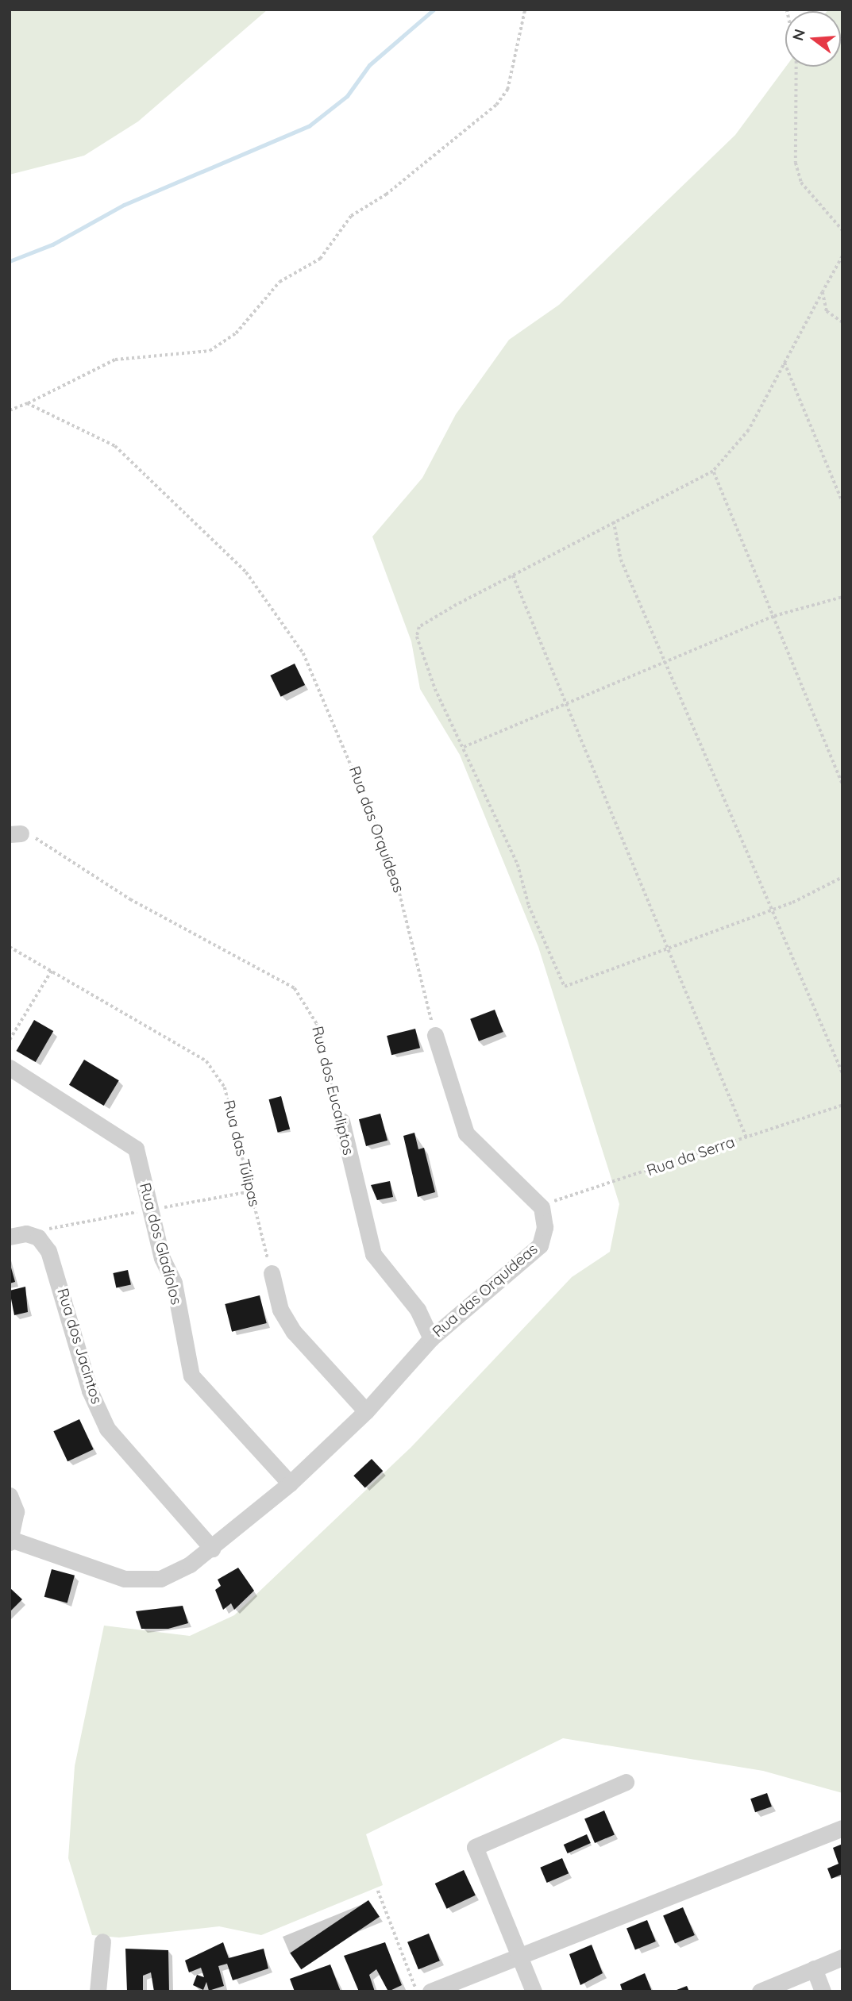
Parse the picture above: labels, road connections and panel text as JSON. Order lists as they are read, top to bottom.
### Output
{
  "streets": {
    "street": [
      "Rua das Orquídeas",
      "Rua dos Eucaliptos",
      "Rua dos Gladíolos",
      "Rua dos Jacintos"
    ],
    "path": ["Rua das Túlipas", "Rua da Serra"]
  },
  "crossings": [
    ["Rua das Orquídeas", "Rua dos Eucaliptos"],
    ["Rua das Orquídeas", "Rua da Serra"],
    ["Rua das Orquídeas", "Rua dos Gladíolos"],
    ["Rua das Orquídeas", "Rua dos Jacintos"]
  ],
  "north": "left"
}
